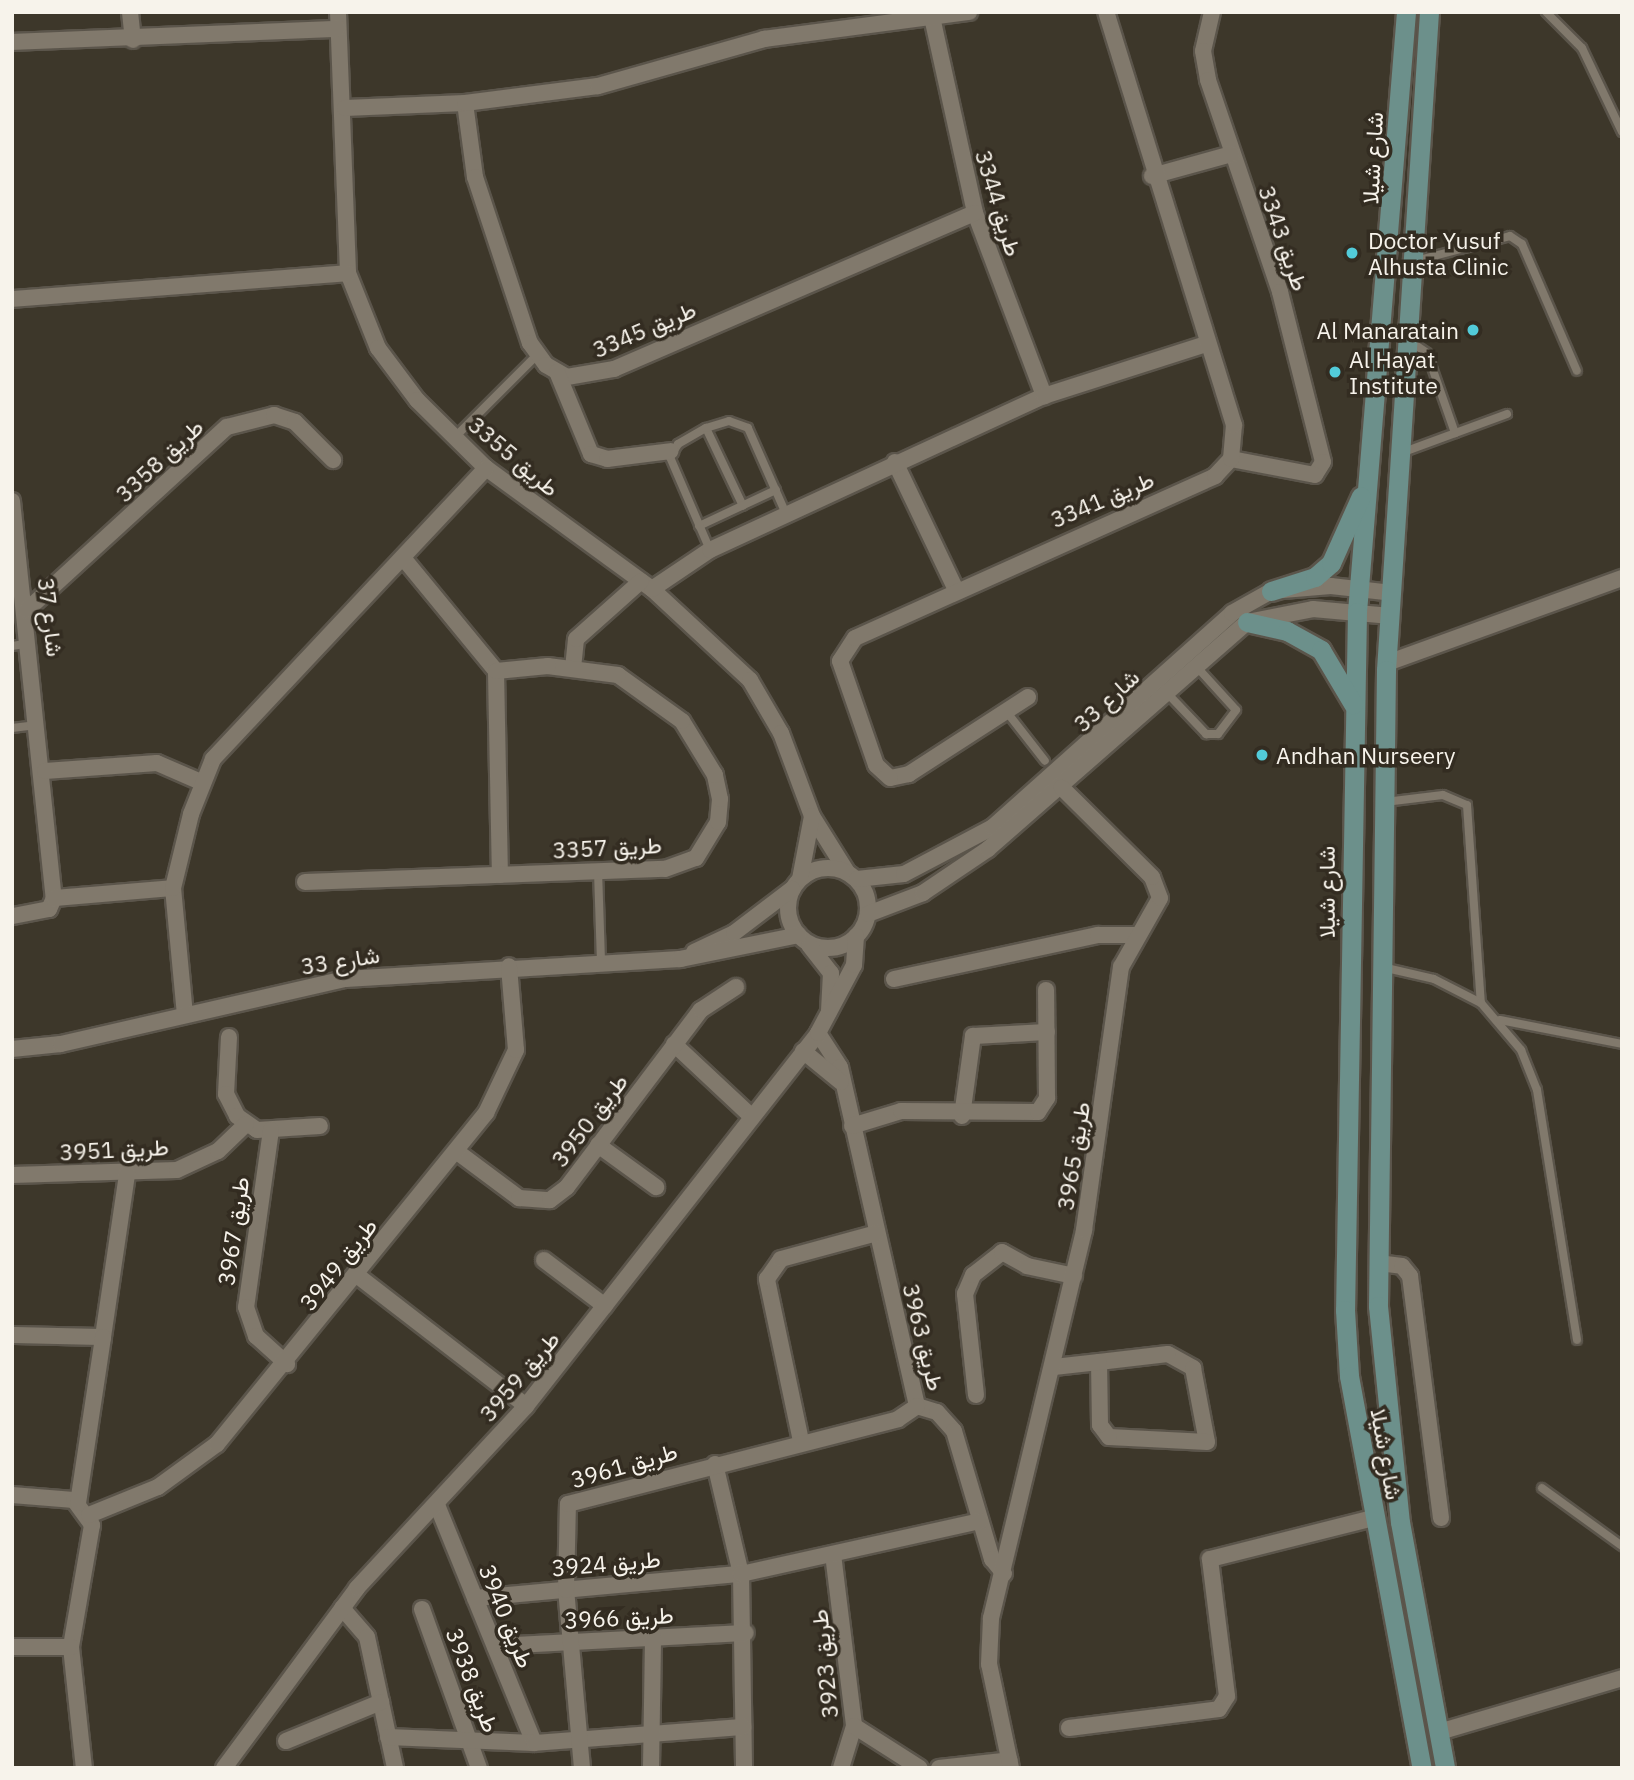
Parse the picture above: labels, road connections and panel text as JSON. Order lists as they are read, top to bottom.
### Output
{
  "streets": {
    "main road": ["شارع شيلا"],
    "street": [
      "طريق 3344",
      "طريق 3343",
      "طريق 3345",
      "طريق 3355",
      "طريق 3358",
      "طريق 3341",
      "شارع 37",
      "شارع 33",
      "طريق 3357",
      "طريق 3950",
      "طريق 3951",
      "طريق 3965",
      "طريق 3967",
      "طريق 3949",
      "طريق 3963",
      "طريق 3959",
      "طريق 3961",
      "طريق 3924",
      "طريق 3940",
      "طريق 3966",
      "طريق 3923",
      "طريق 3938"
    ]
  },
  "crossings": [
    ["شارع شيلا", "شارع 33"],
    ["طريق 3344", "طريق 3345"],
    ["طريق 3343", "طريق 3341"],
    ["طريق 3355", "شارع 33"],
    ["طريق 3355", "طريق 3959"],
    ["طريق 3358", "شارع 37"],
    ["شارع 33", "طريق 3965"],
    ["شارع 33", "طريق 3949"],
    ["شارع 33", "طريق 3959"],
    ["طريق 3950", "طريق 3949"],
    ["طريق 3965", "طريق 3963"],
    ["طريق 3967", "طريق 3949"],
    ["طريق 3963", "طريق 3959"],
    ["طريق 3963", "طريق 3961"],
    ["طريق 3959", "طريق 3940"],
    ["طريق 3961", "طريق 3924"],
    ["طريق 3961", "طريق 3966"],
    ["طريق 3924", "طريق 3940"],
    ["طريق 3940", "طريق 3966"]
  ],
  "places": [
    "Doctor Yusuf Alhusta Clinic",
    "Al Manaratain",
    "Al Hayat Institute",
    "Andhan Nurseery"
  ]
}
